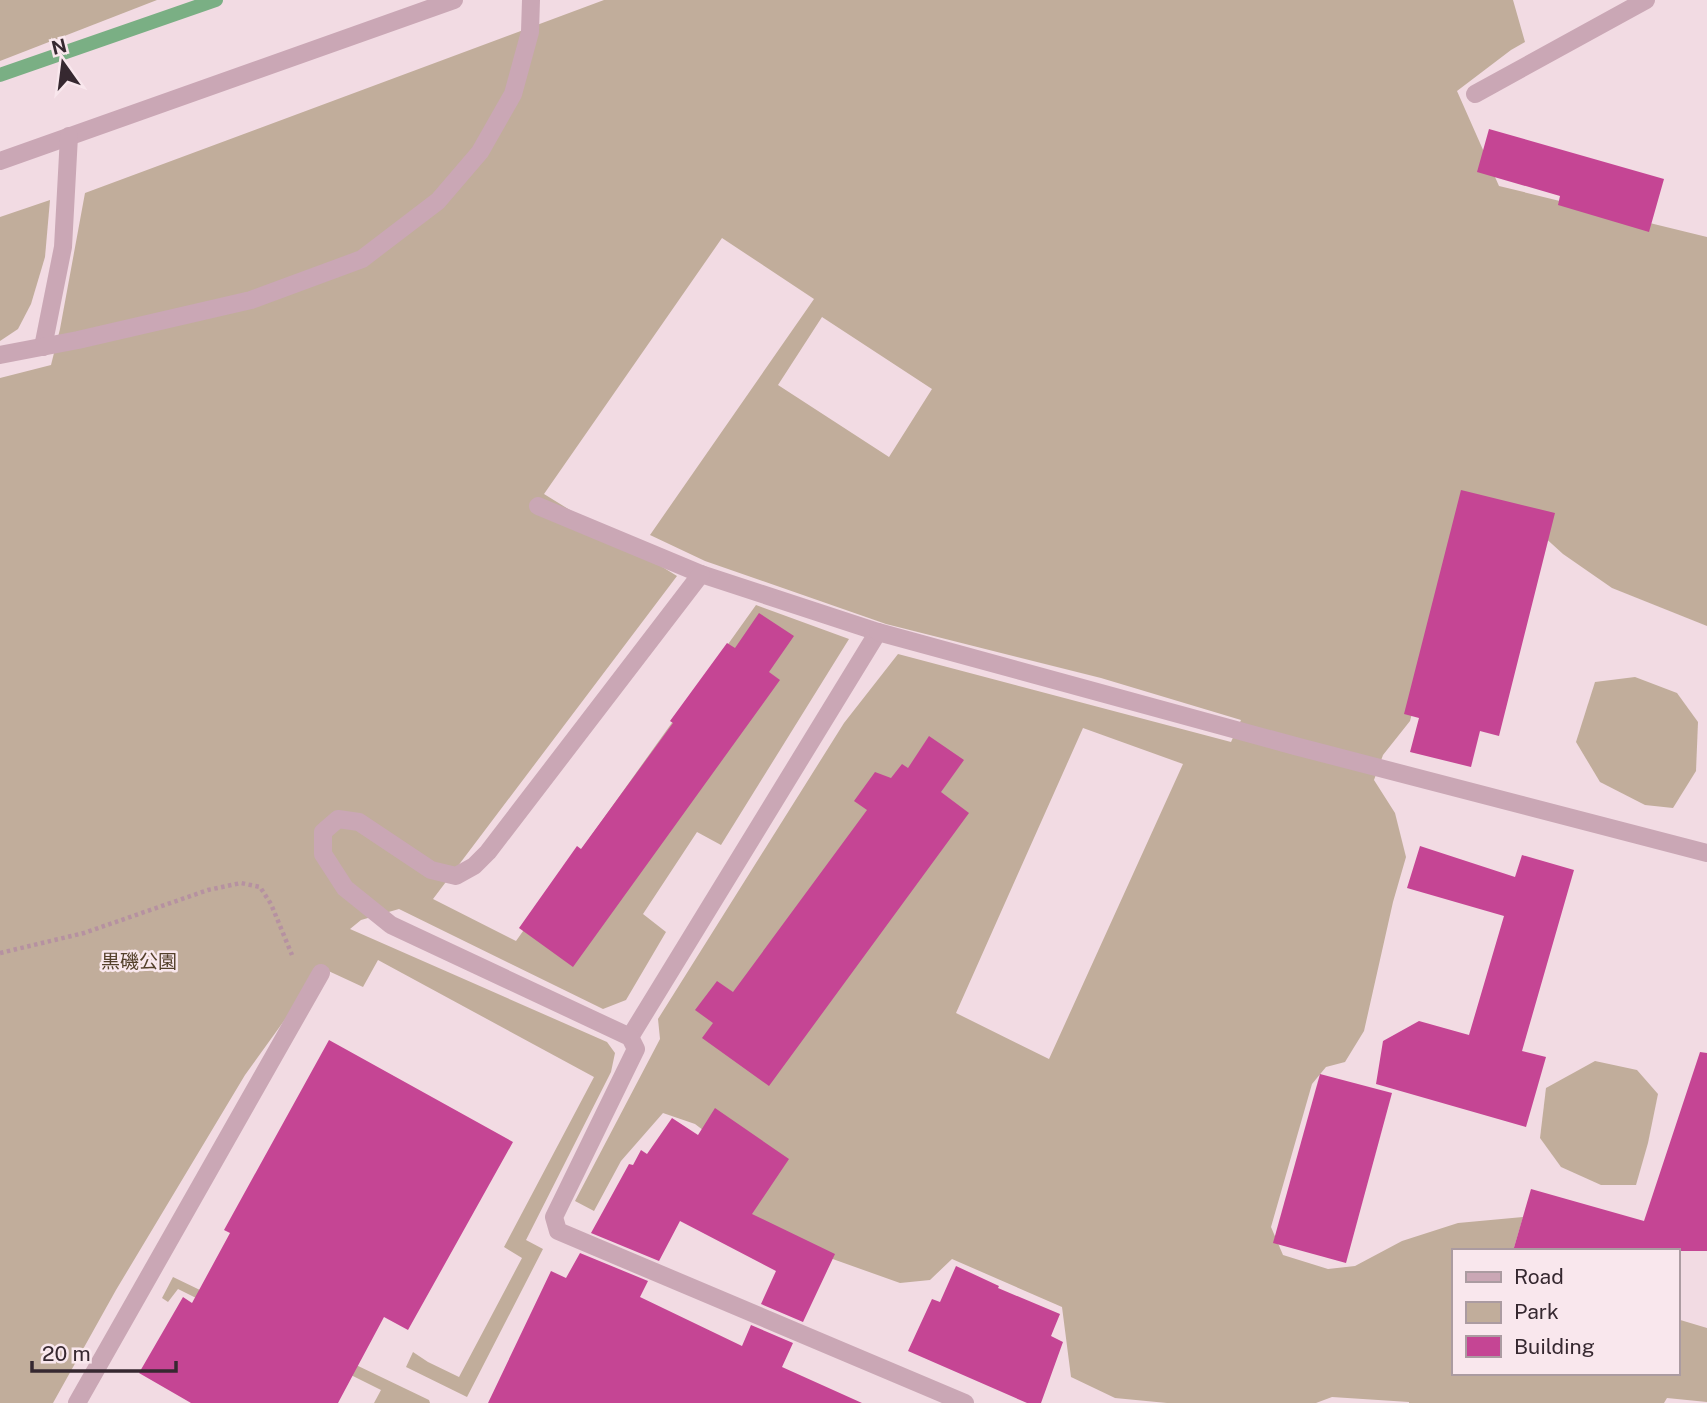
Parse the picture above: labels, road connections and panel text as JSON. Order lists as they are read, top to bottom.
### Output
{
  "parks": ["黒磯公園"],
  "legend": ["Road", "Park", "Building"],
  "scale_bar": "20 m",
  "north": "top"
}
